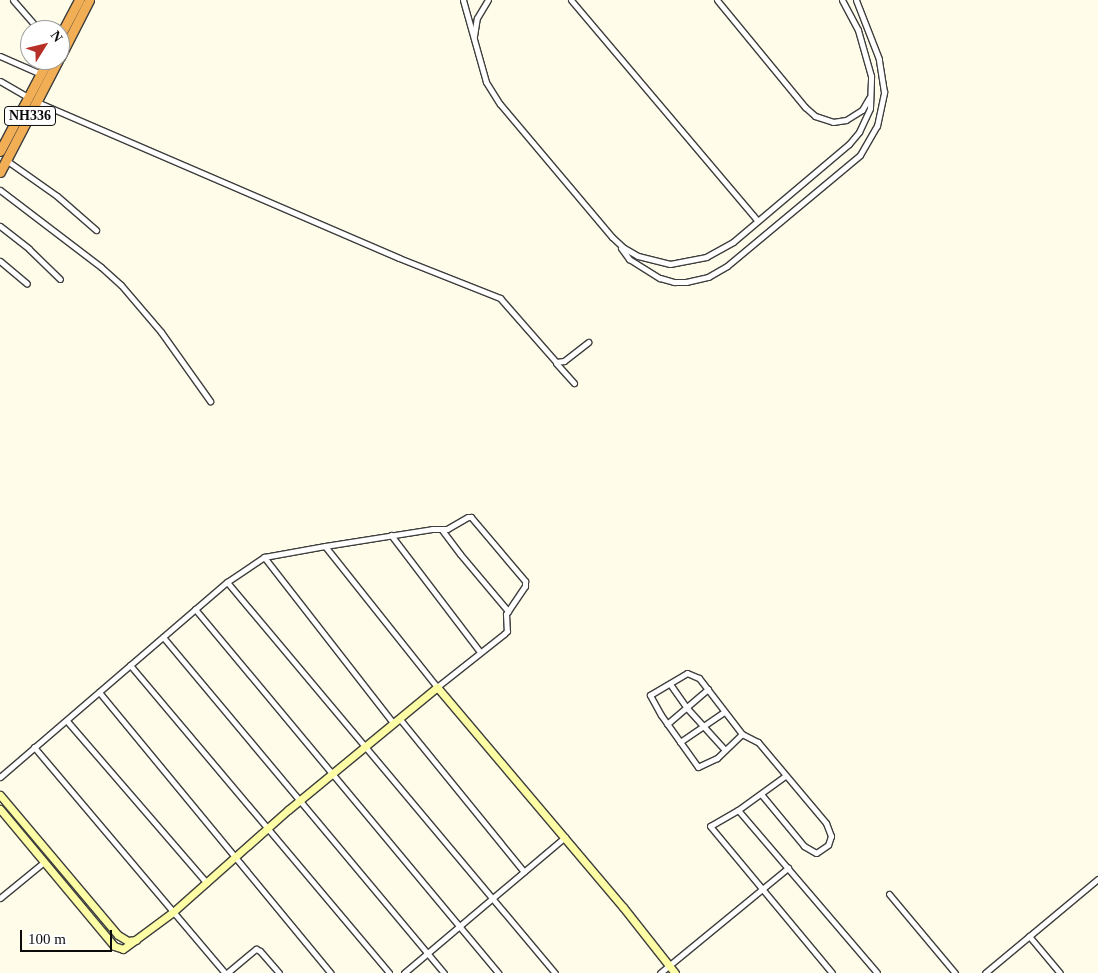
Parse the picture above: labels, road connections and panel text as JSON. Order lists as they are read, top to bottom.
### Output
{
  "streets": {
    "highway": ["NH336"]
  },
  "scale_bar": "100 m",
  "north": "top right"
}
